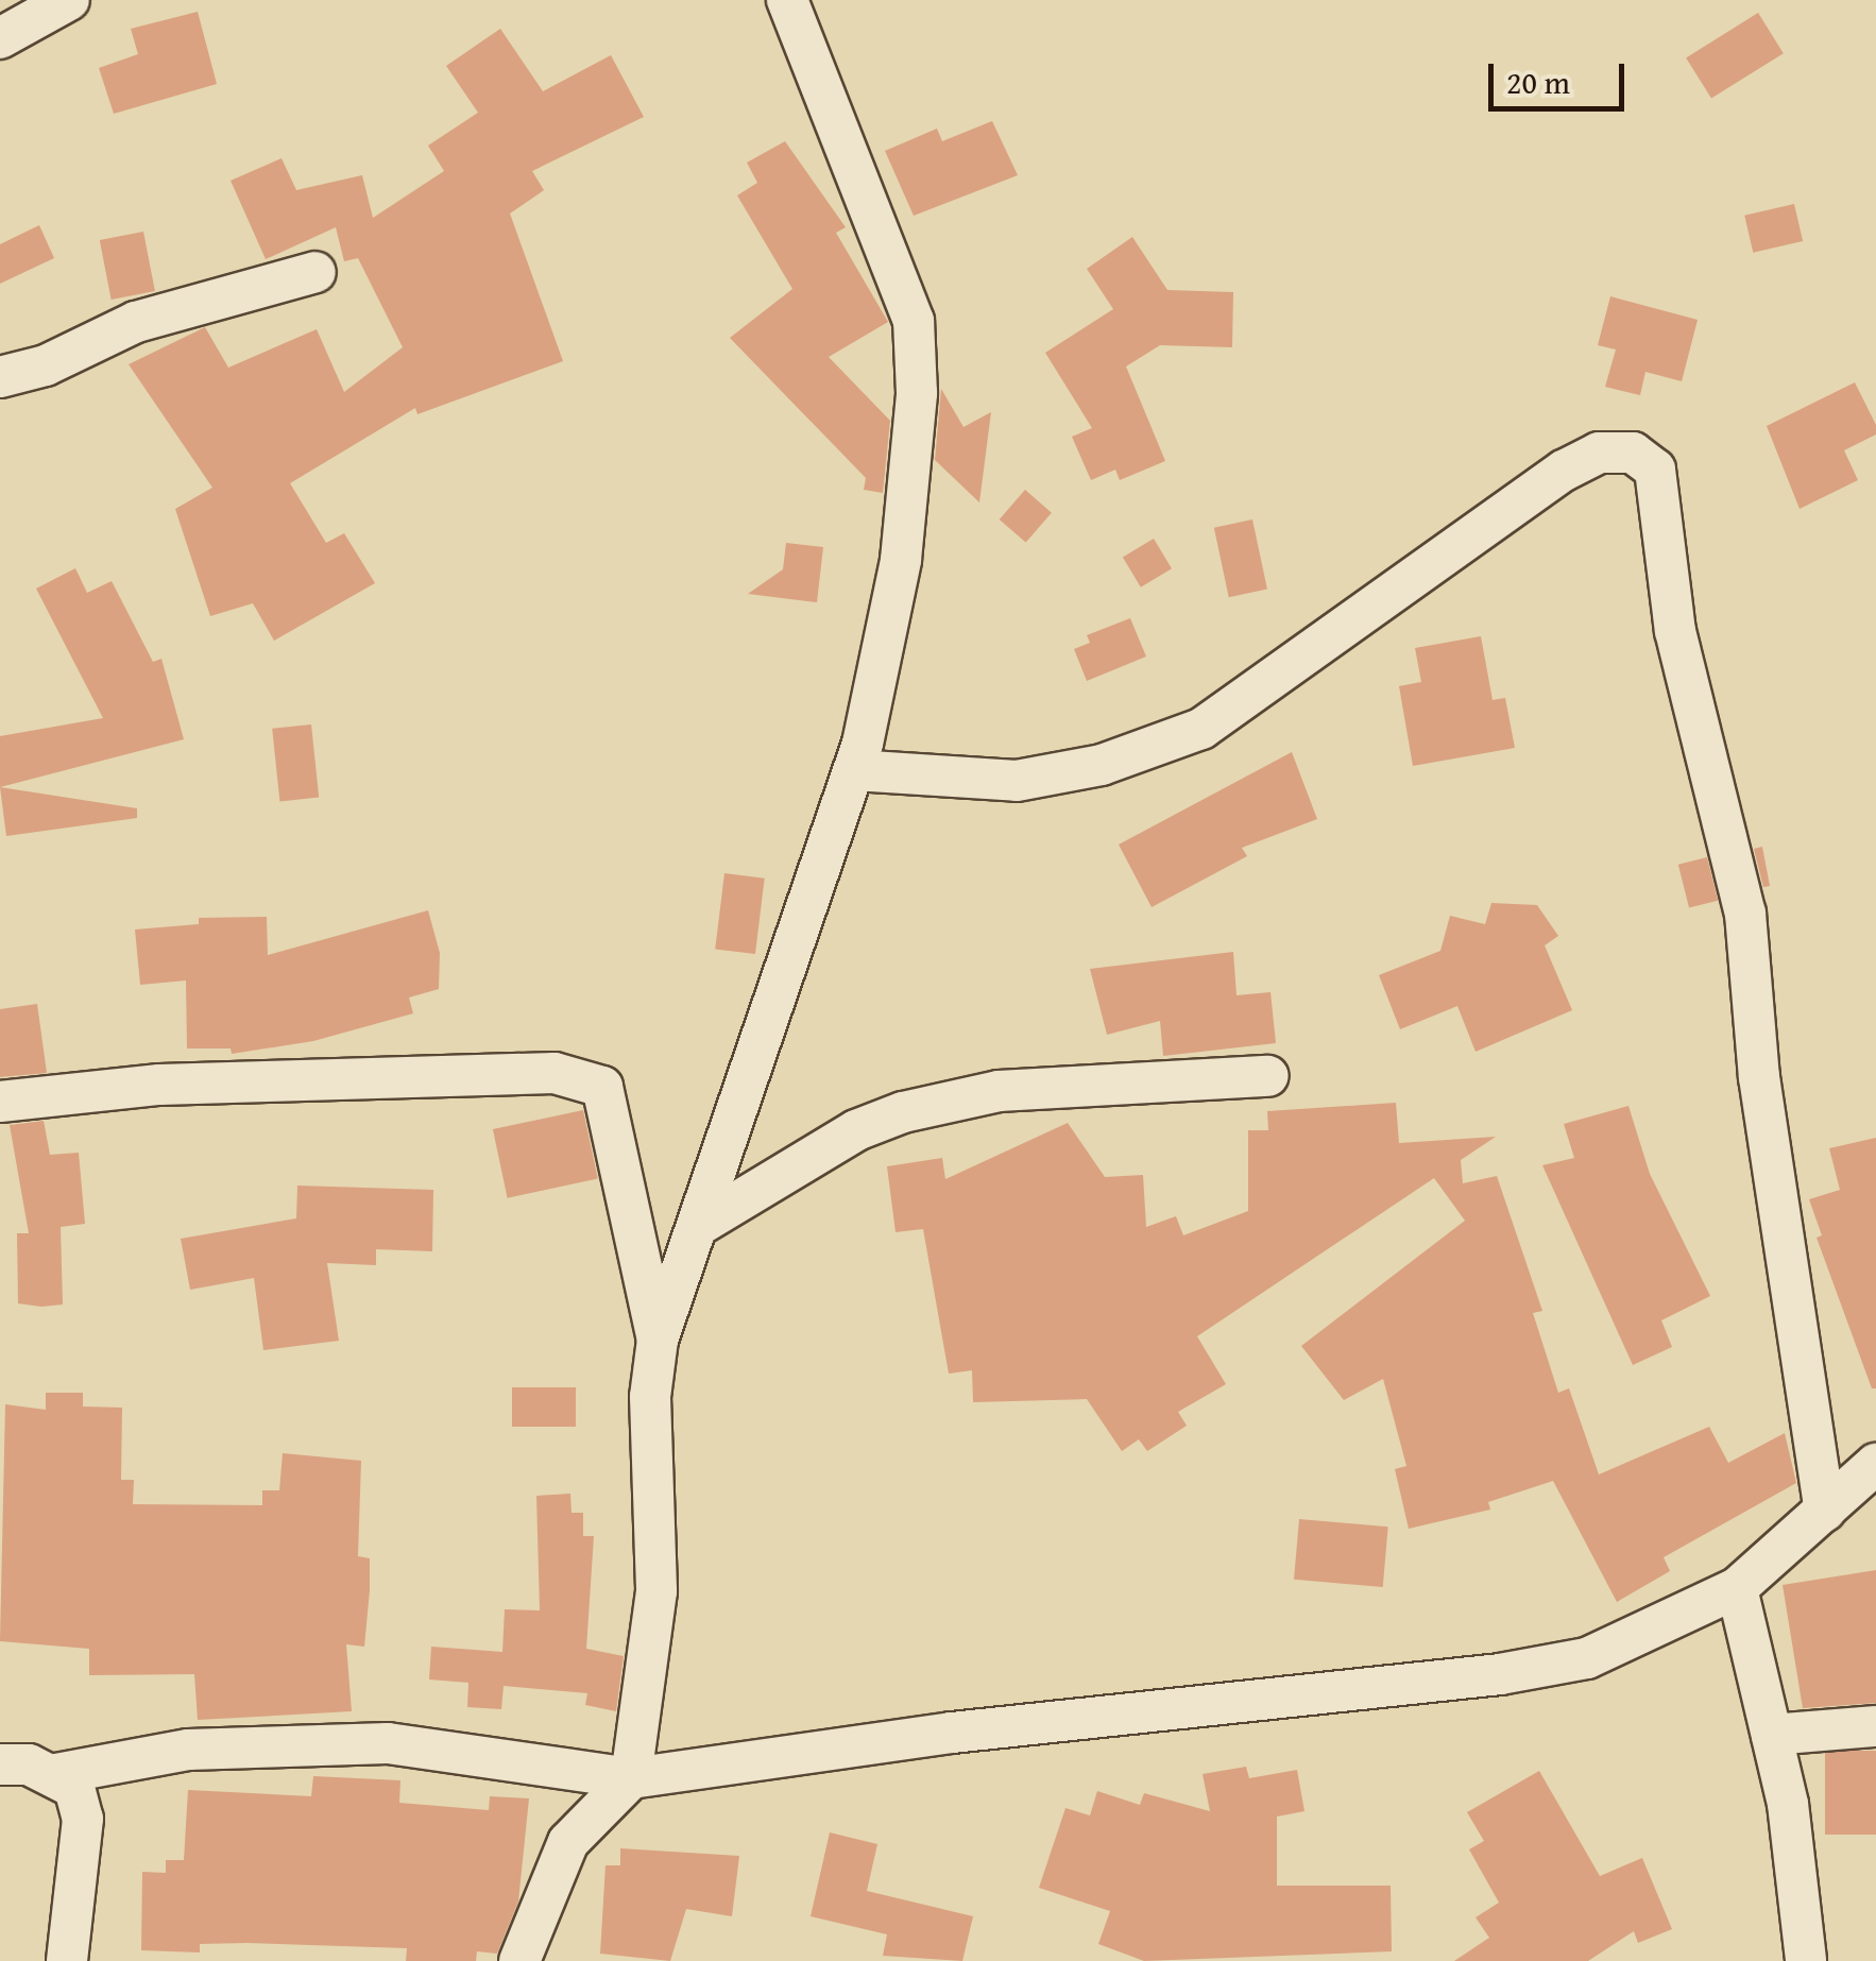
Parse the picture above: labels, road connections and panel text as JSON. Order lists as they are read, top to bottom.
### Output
{
  "scale_bar": "20 m"
}
